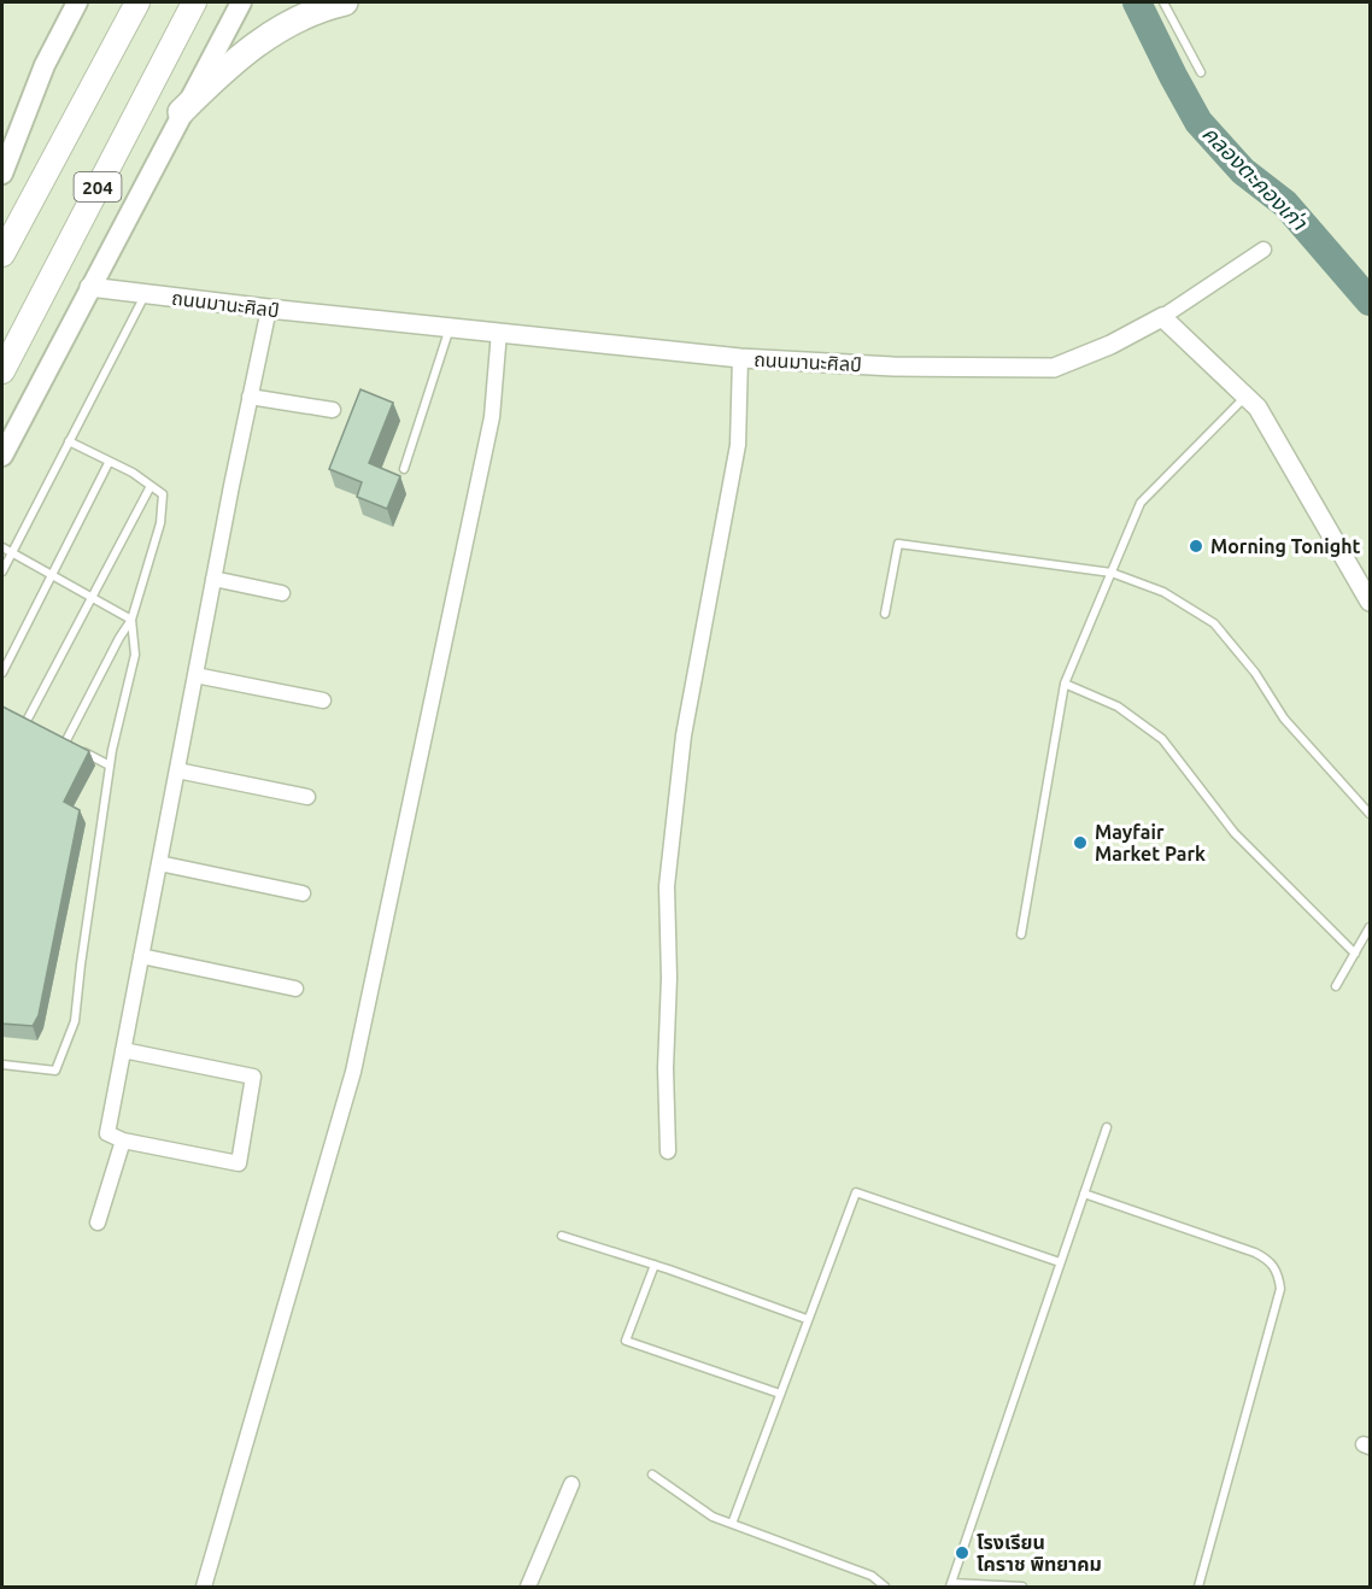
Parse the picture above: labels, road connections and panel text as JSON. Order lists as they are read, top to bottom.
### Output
{
  "streets": {
    "highway": ["204"],
    "street": ["ถนนมานะศิลป์"]
  },
  "water": ["คลองตะคองเก่า"],
  "places": ["Morning Tonight", "Mayfair Market Park", "โรงเรียน โคราช พิทยาคม"]
}
